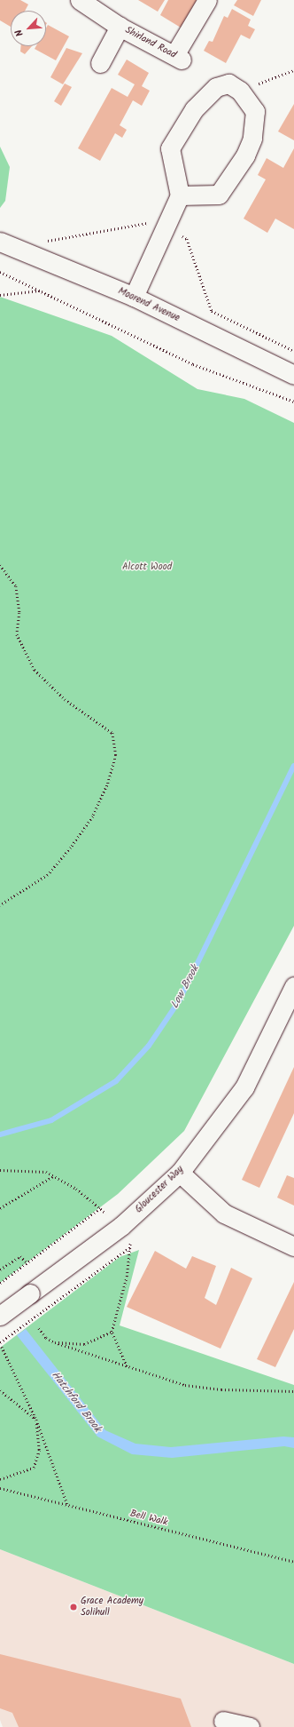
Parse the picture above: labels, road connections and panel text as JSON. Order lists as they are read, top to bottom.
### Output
{
  "streets": {
    "street": ["Shirland Road", "Moorend Avenue", "Gloucester Way"],
    "path": ["Bell Walk"]
  },
  "water": ["Low Brook", "Hatchford Brook"],
  "parks": ["Alcott Wood"],
  "places": ["Grace Academy Solihull"],
  "north": "bottom left"
}
